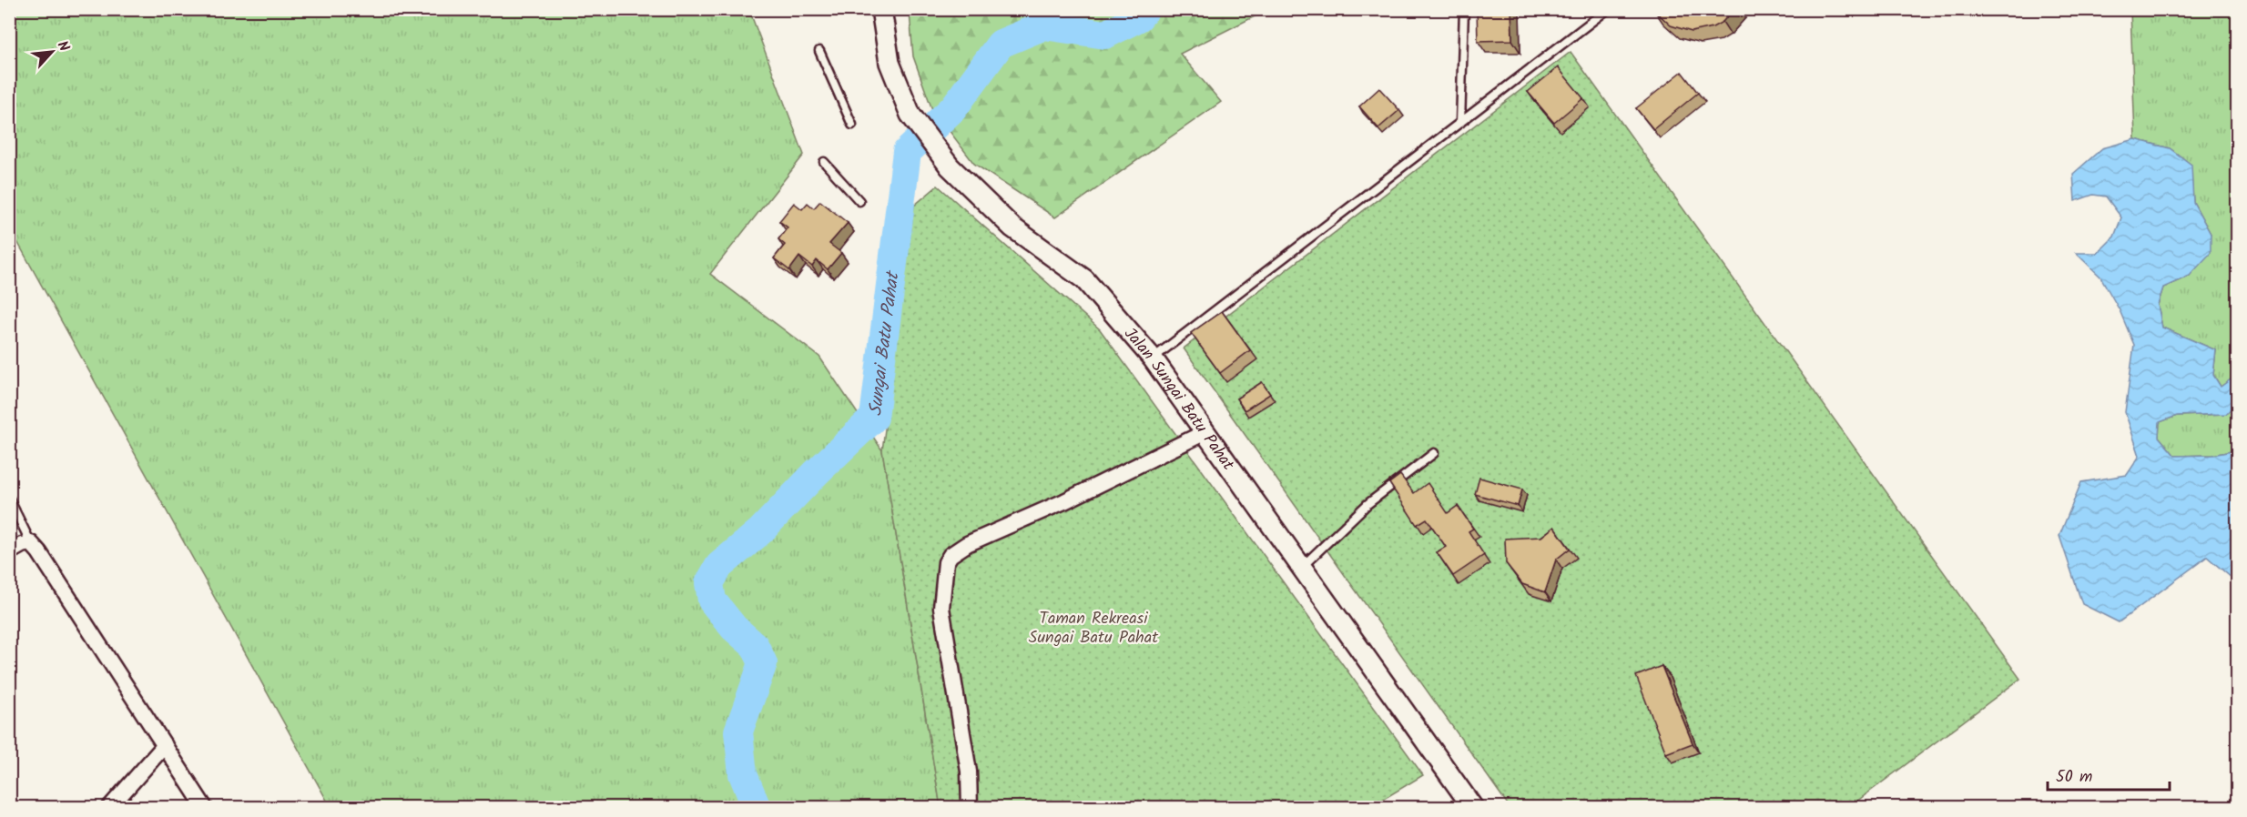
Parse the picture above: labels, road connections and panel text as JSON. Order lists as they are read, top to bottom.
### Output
{
  "streets": {
    "street": ["Jalan Sungai Batu Pahat"]
  },
  "water": ["Sungai Batu Pahat"],
  "parks": ["Taman Rekreasi Sungai Batu Pahat"],
  "scale_bar": "50 m",
  "north": "top right"
}
